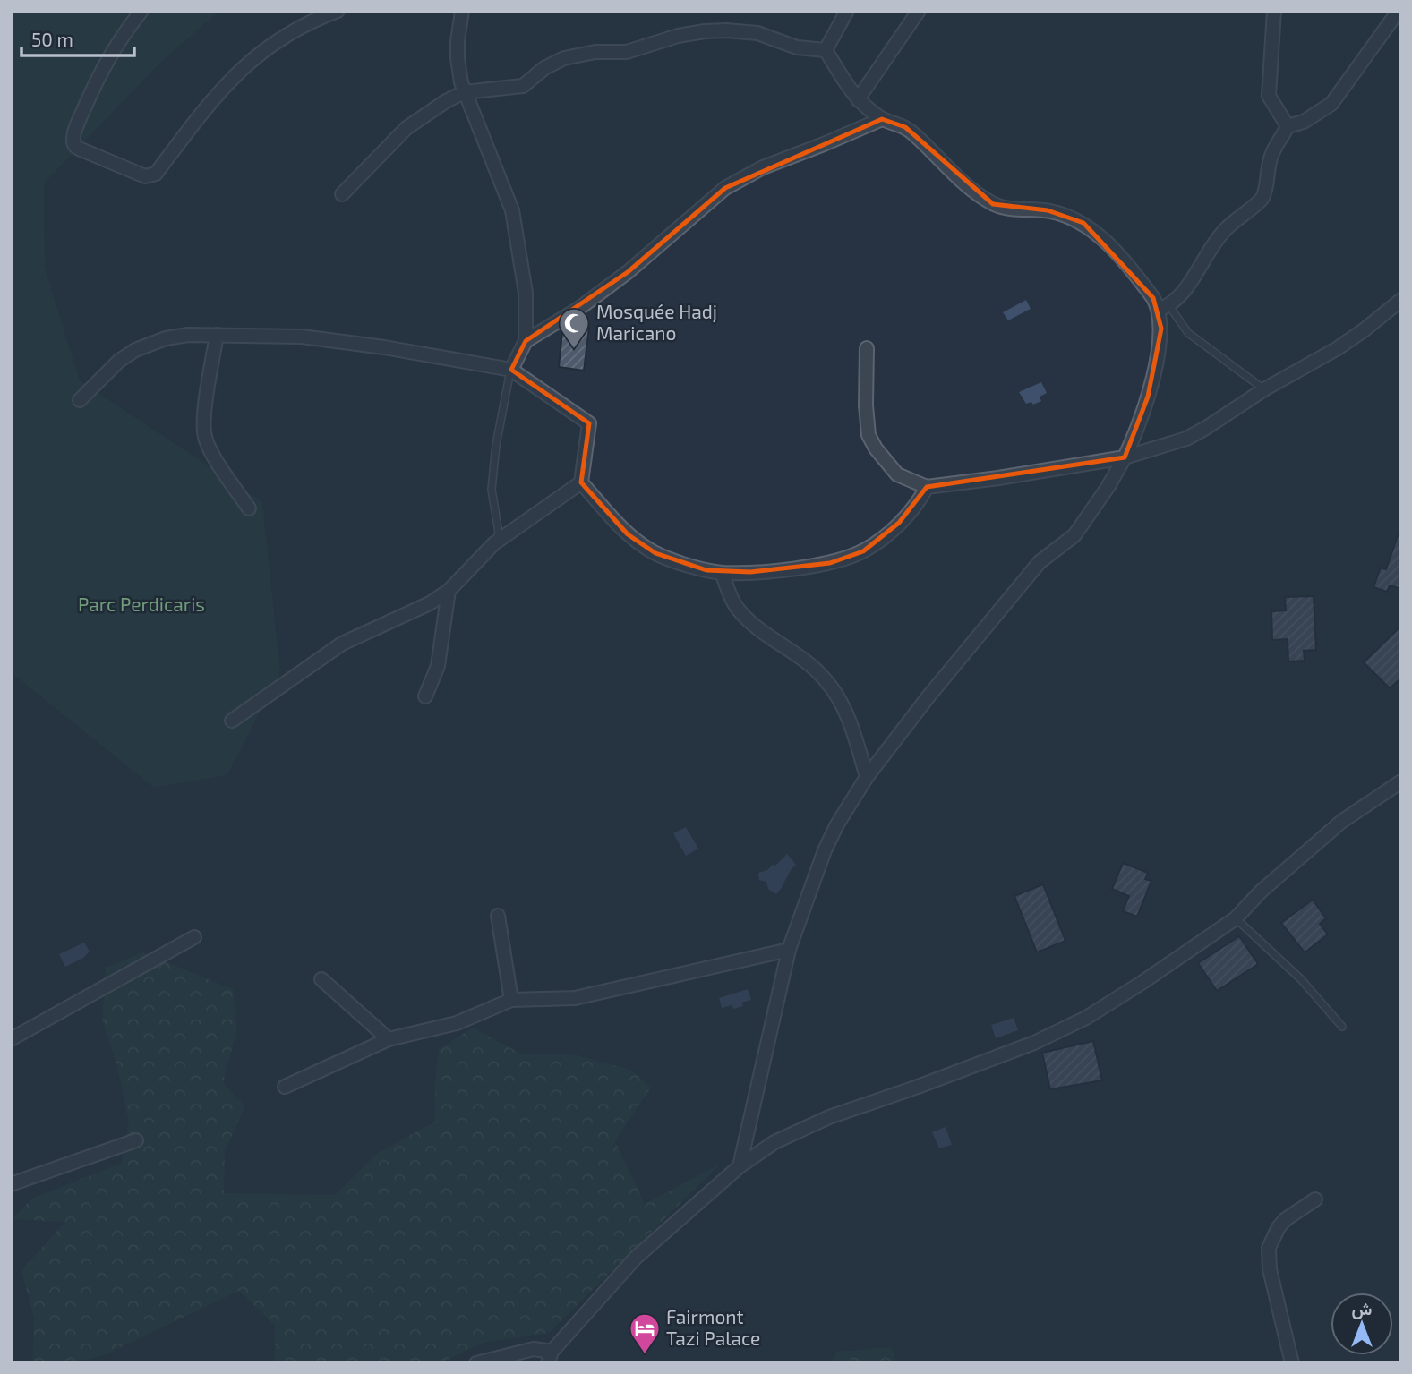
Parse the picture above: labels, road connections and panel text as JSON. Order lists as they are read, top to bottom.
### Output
{
  "parks": ["Parc Perdicaris"],
  "places": {
    "mosque": ["Mosquée Hadj Maricano"],
    "hotel": ["Fairmont Tazi Palace"]
  },
  "scale_bar": "50 m",
  "north": "top"
}
